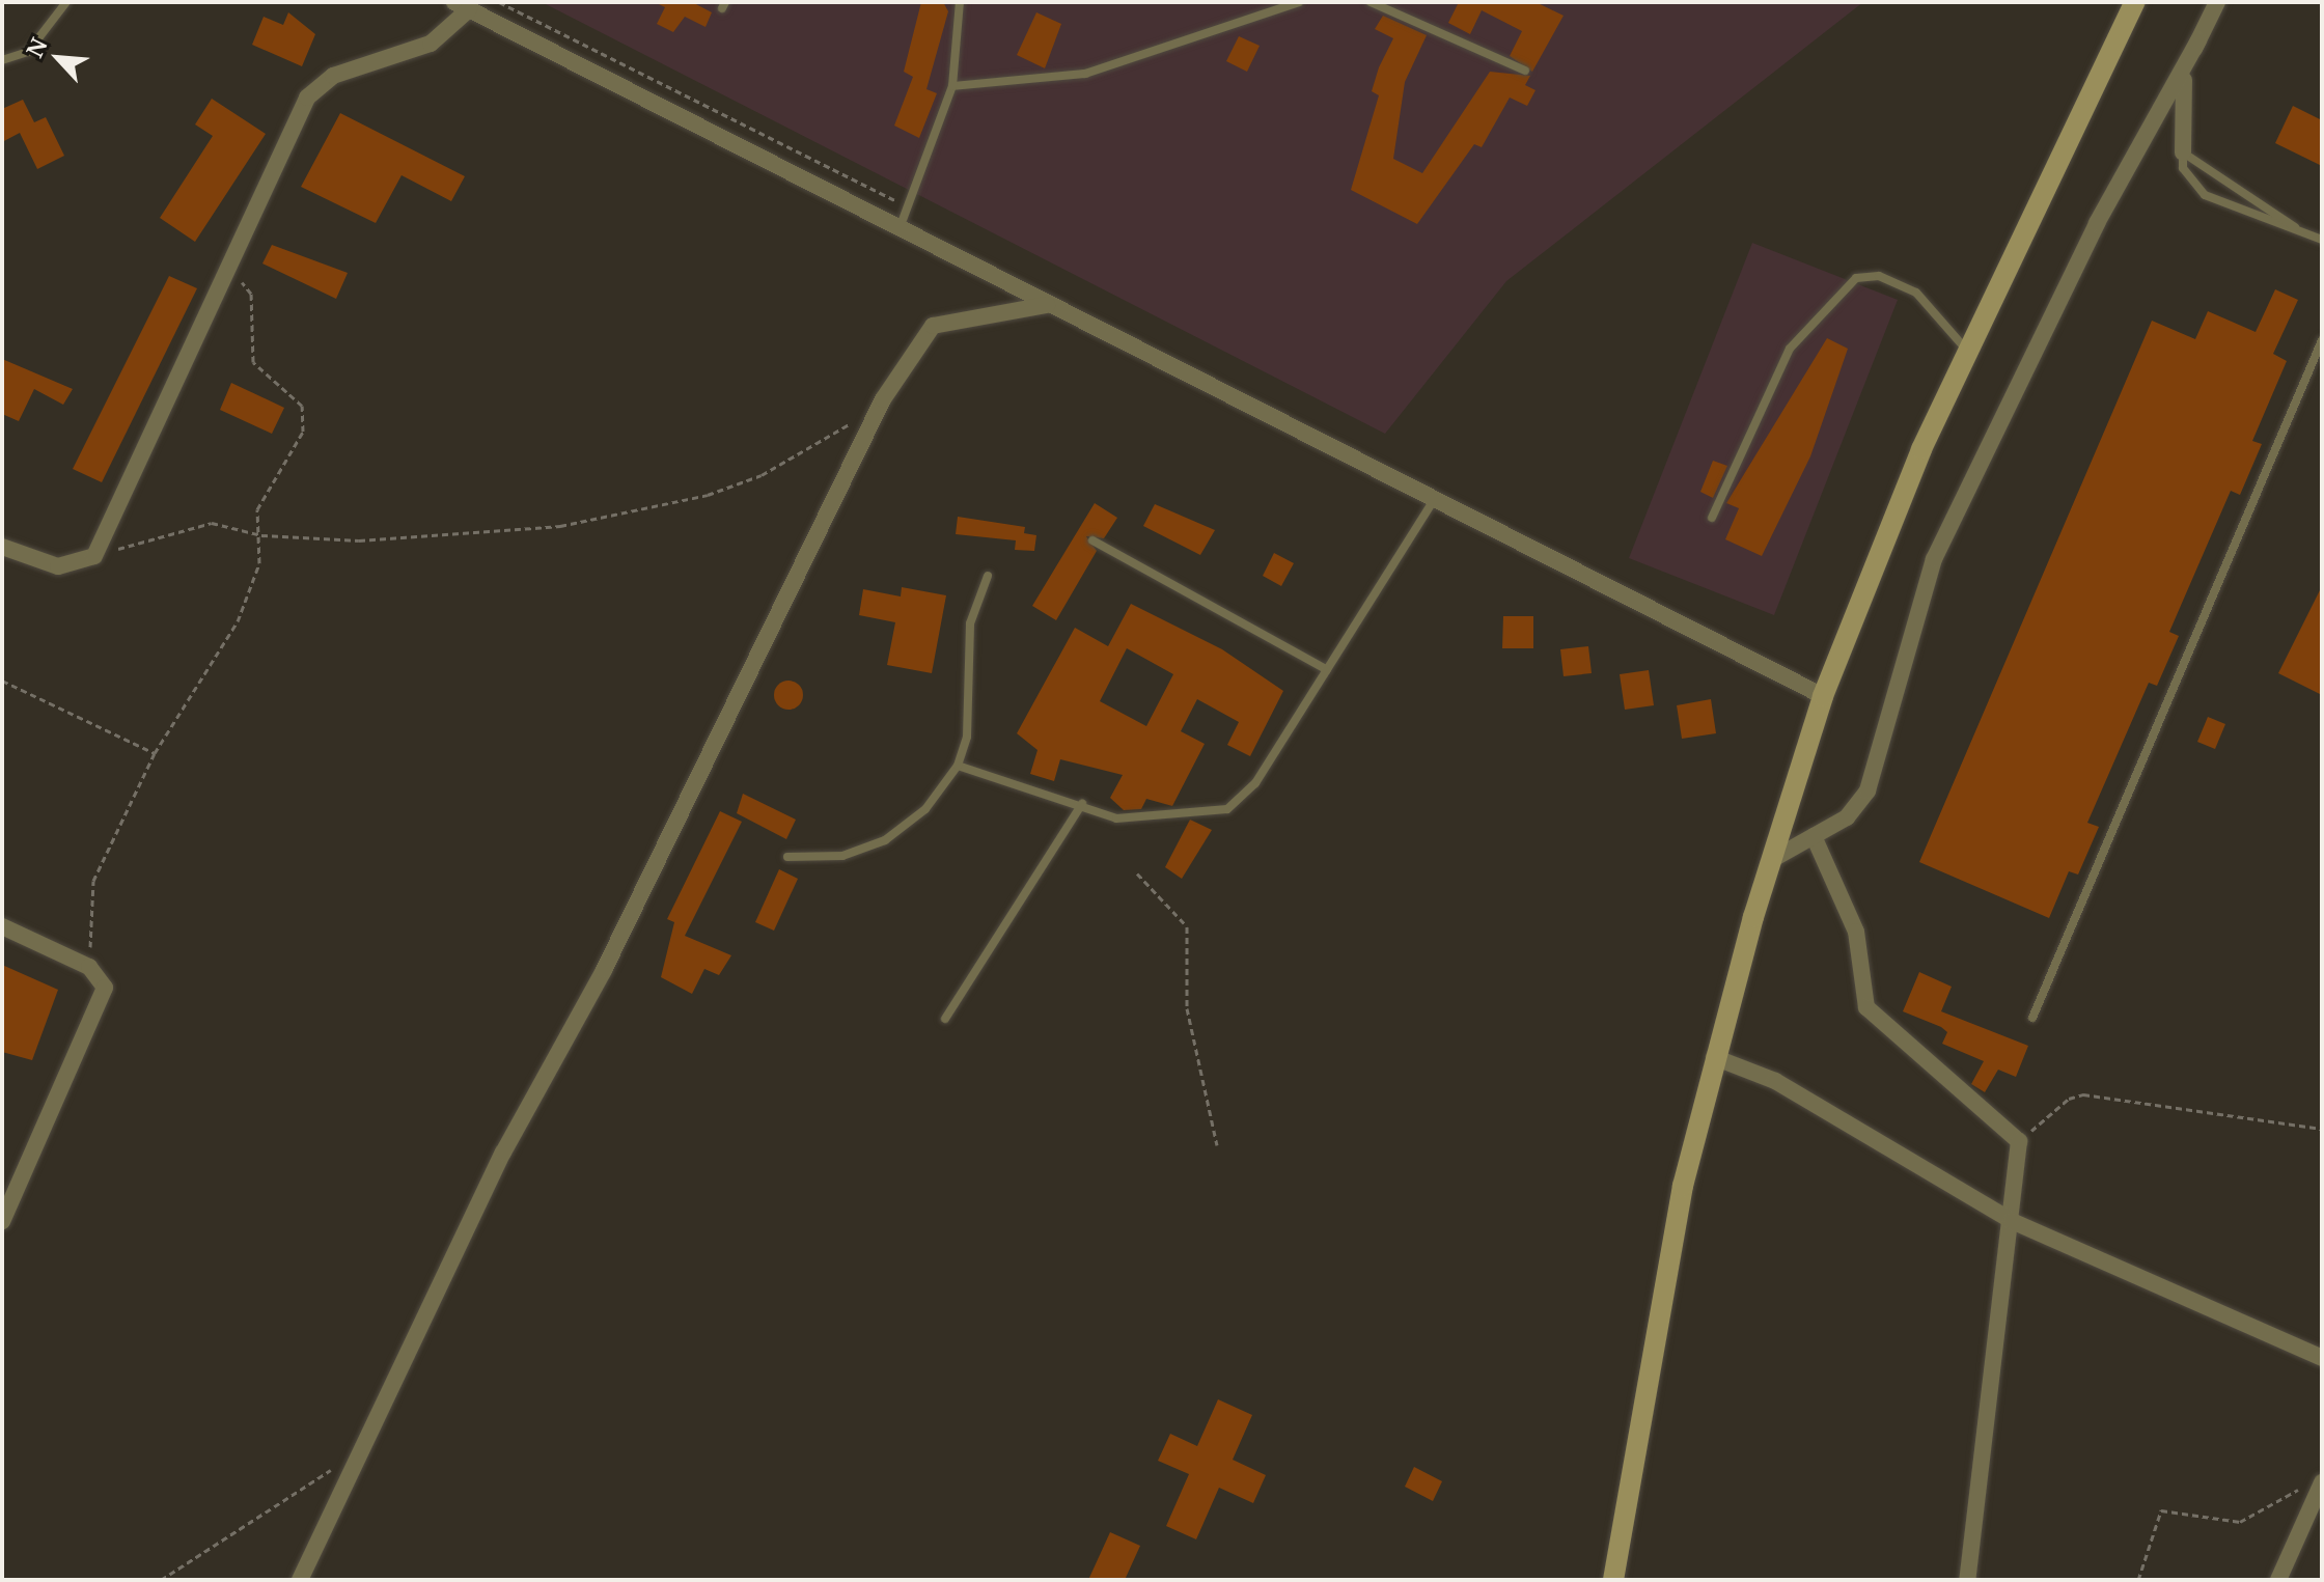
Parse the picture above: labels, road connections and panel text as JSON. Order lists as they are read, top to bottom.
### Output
{
  "north": "top left"
}
